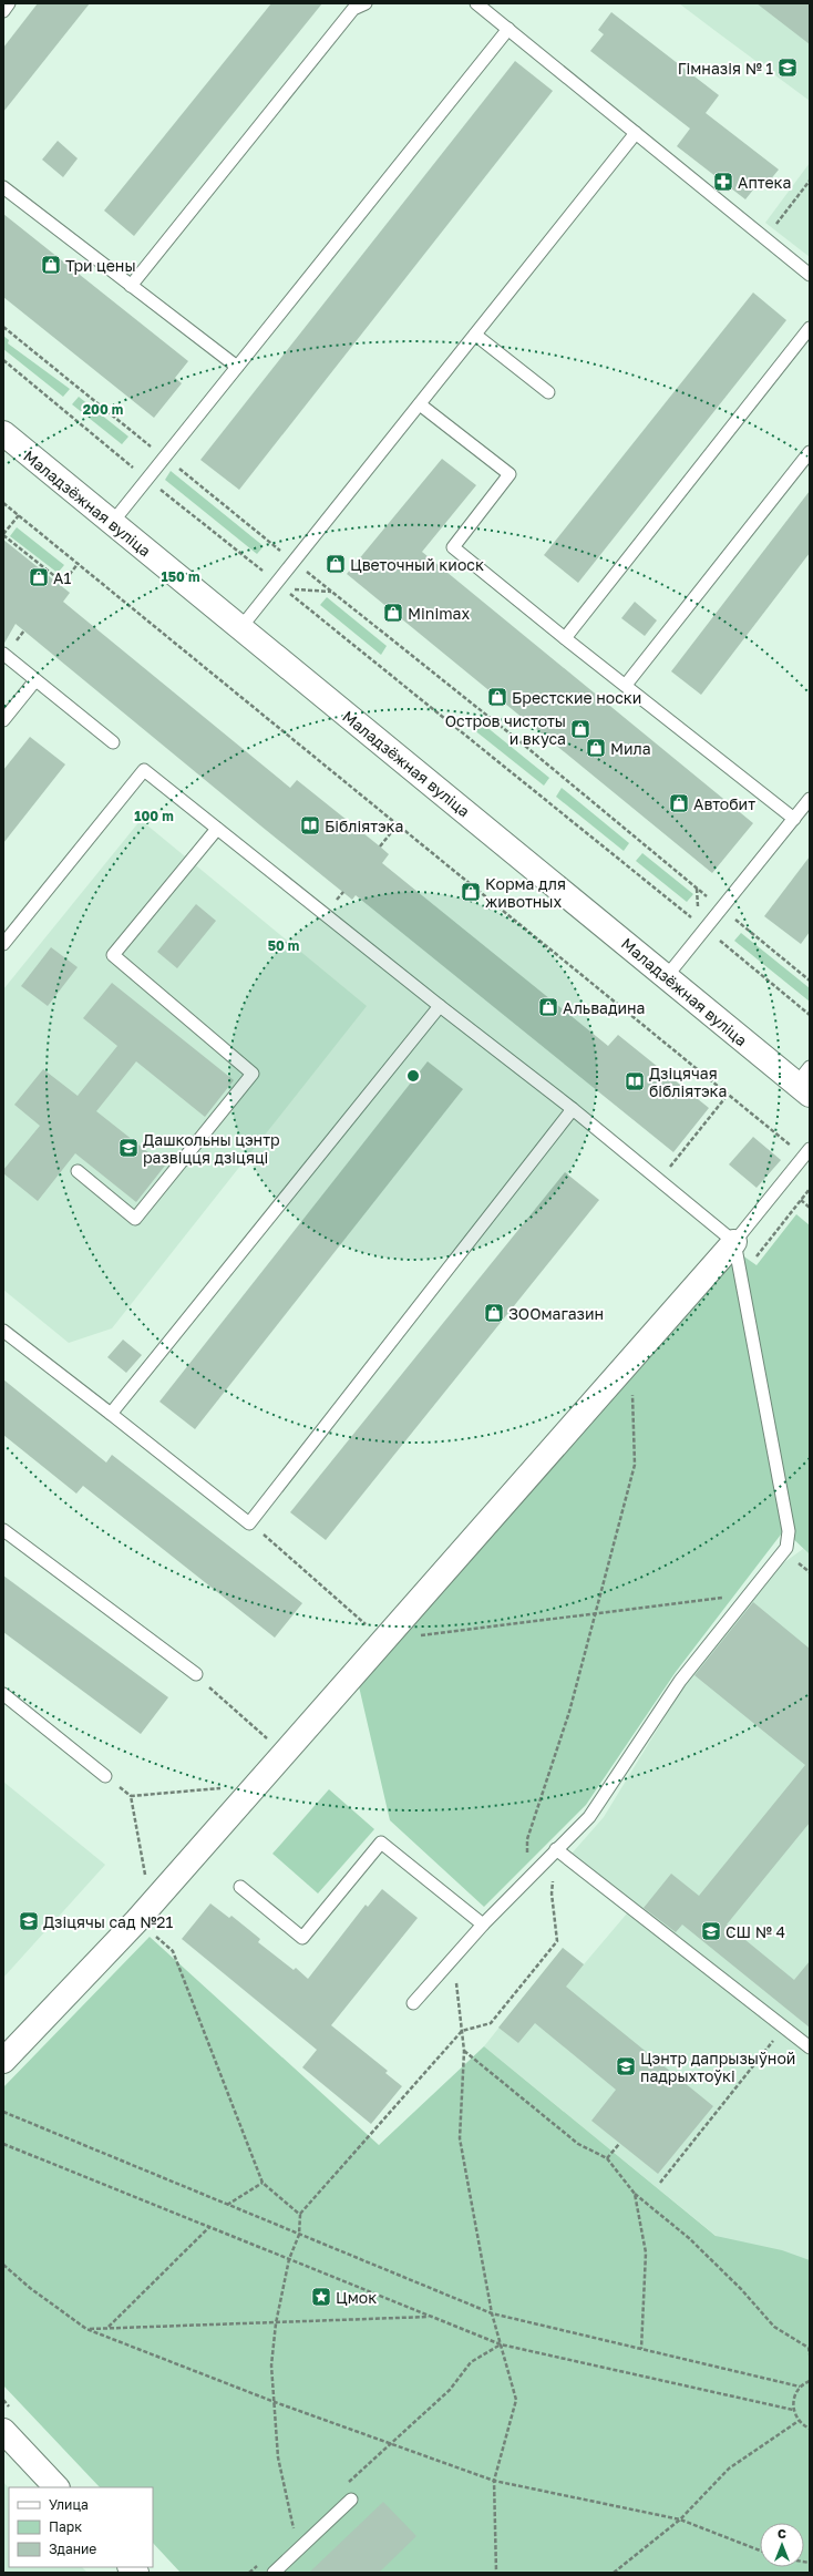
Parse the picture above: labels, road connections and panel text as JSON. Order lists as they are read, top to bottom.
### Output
{
  "streets": {
    "street": ["Маладзёжная вуліца"]
  },
  "places": {
    "school or university": [
      "Гімназія № 1",
      "Дашкольны цэнтр развіцця дзіцяці",
      "Дзіцячы сад №21",
      "СШ № 4",
      "Цэнтр дапрызыўной падрыхтоўкі"
    ],
    "pharmacy": ["Аптека"],
    "shop": [
      "Три цены",
      "Цветочный киоск",
      "A1",
      "Minimax",
      "Брестские носки",
      "Остров чистоты и вкуса",
      "Мила",
      "Автобит",
      "Корма для животных",
      "Альвадина",
      "ЗООмагазин"
    ],
    "library": ["Бібліятэка", "Дзіцячая бібліятэка"],
    "place": ["Цмок"]
  },
  "legend": ["Улица", "Парк", "Здание"],
  "north": "top",
  "rings": [
    "200 m",
    "150 m",
    "100 m",
    "50 m"
  ]
}
